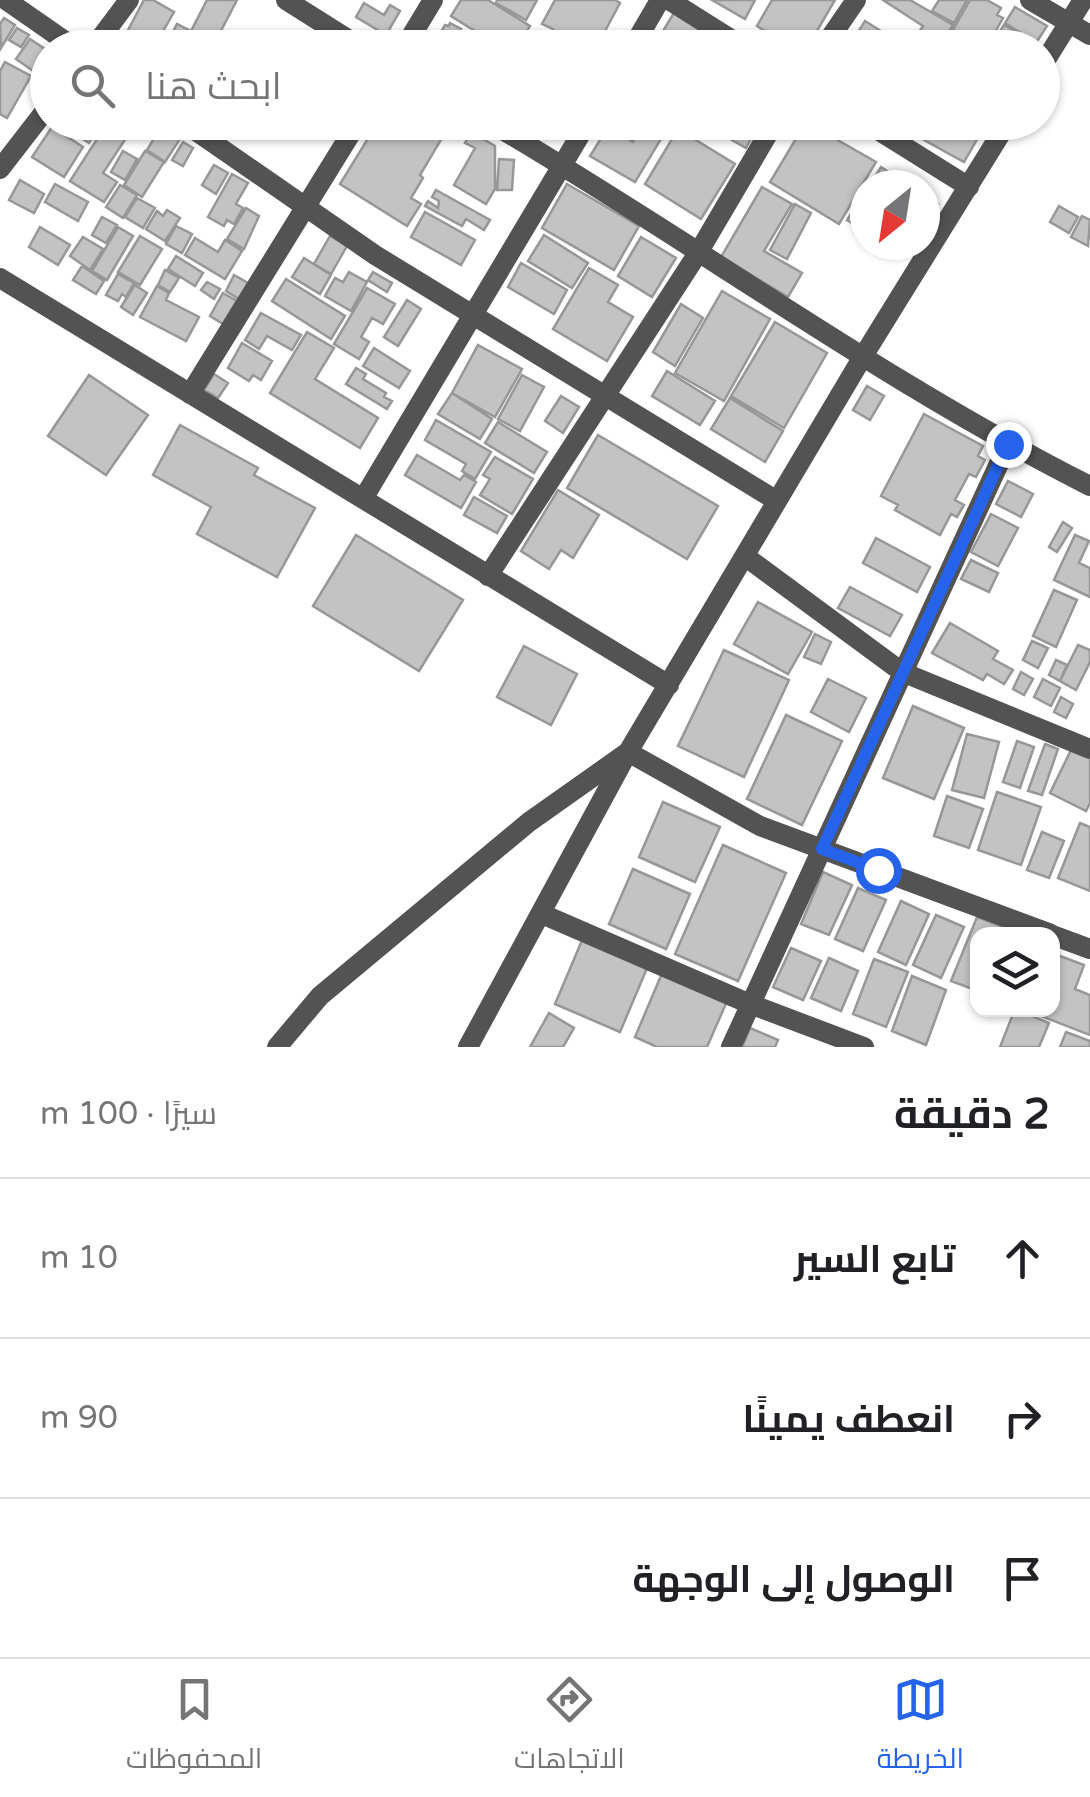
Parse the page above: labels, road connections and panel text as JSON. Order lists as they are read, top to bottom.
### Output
{
  "north": "bottom left",
  "page": {
    "search": "ابحث هنا",
    "heading": ["2 دقيقة", "سيرًا · 100 m"],
    "list": [
      ["تابع السير", "10 m"],
      ["انعطف يمينًا", "90 m"],
      "الوصول إلى الوجهة"
    ],
    "nav": ["الخريطة", "الاتجاهات", "المحفوظات"]
  }
}
